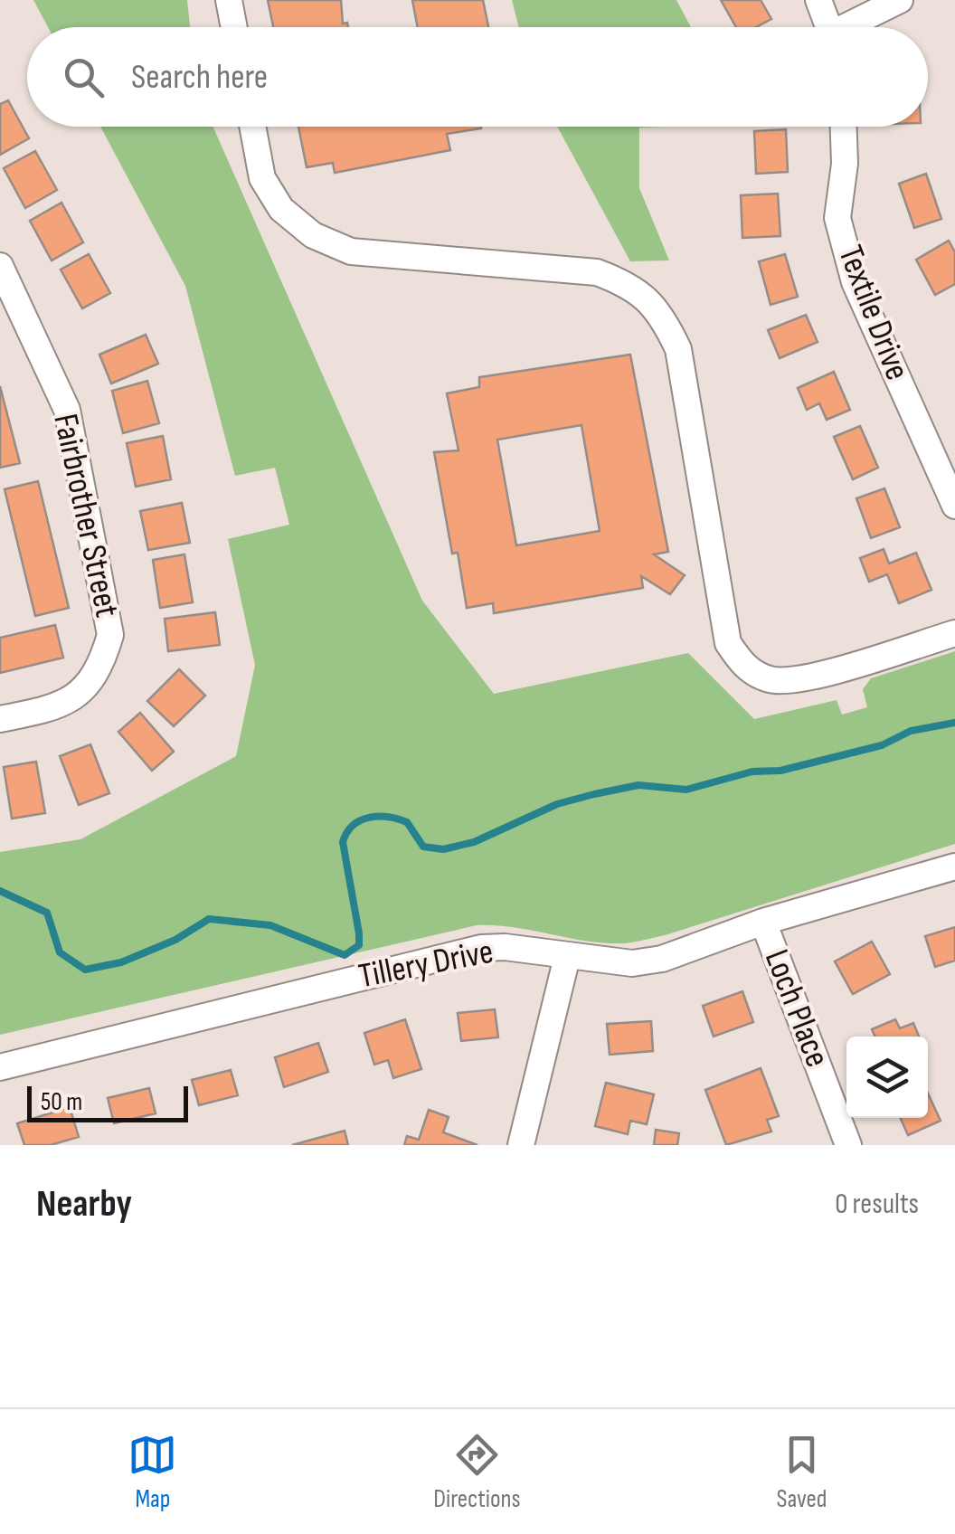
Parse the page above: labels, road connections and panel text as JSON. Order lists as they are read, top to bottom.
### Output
{
  "streets": {
    "street": [
      "Textile Drive",
      "Fairbrother Street",
      "Tillery Drive",
      "Loch Place"
    ]
  },
  "crossings": [
    ["Tillery Drive", "Loch Place"]
  ],
  "scale_bar": "50 m",
  "page": {
    "search": "Search here",
    "scale": "50 m",
    "heading": ["Nearby", "0 results"],
    "nav": ["Map", "Directions", "Saved"]
  }
}
